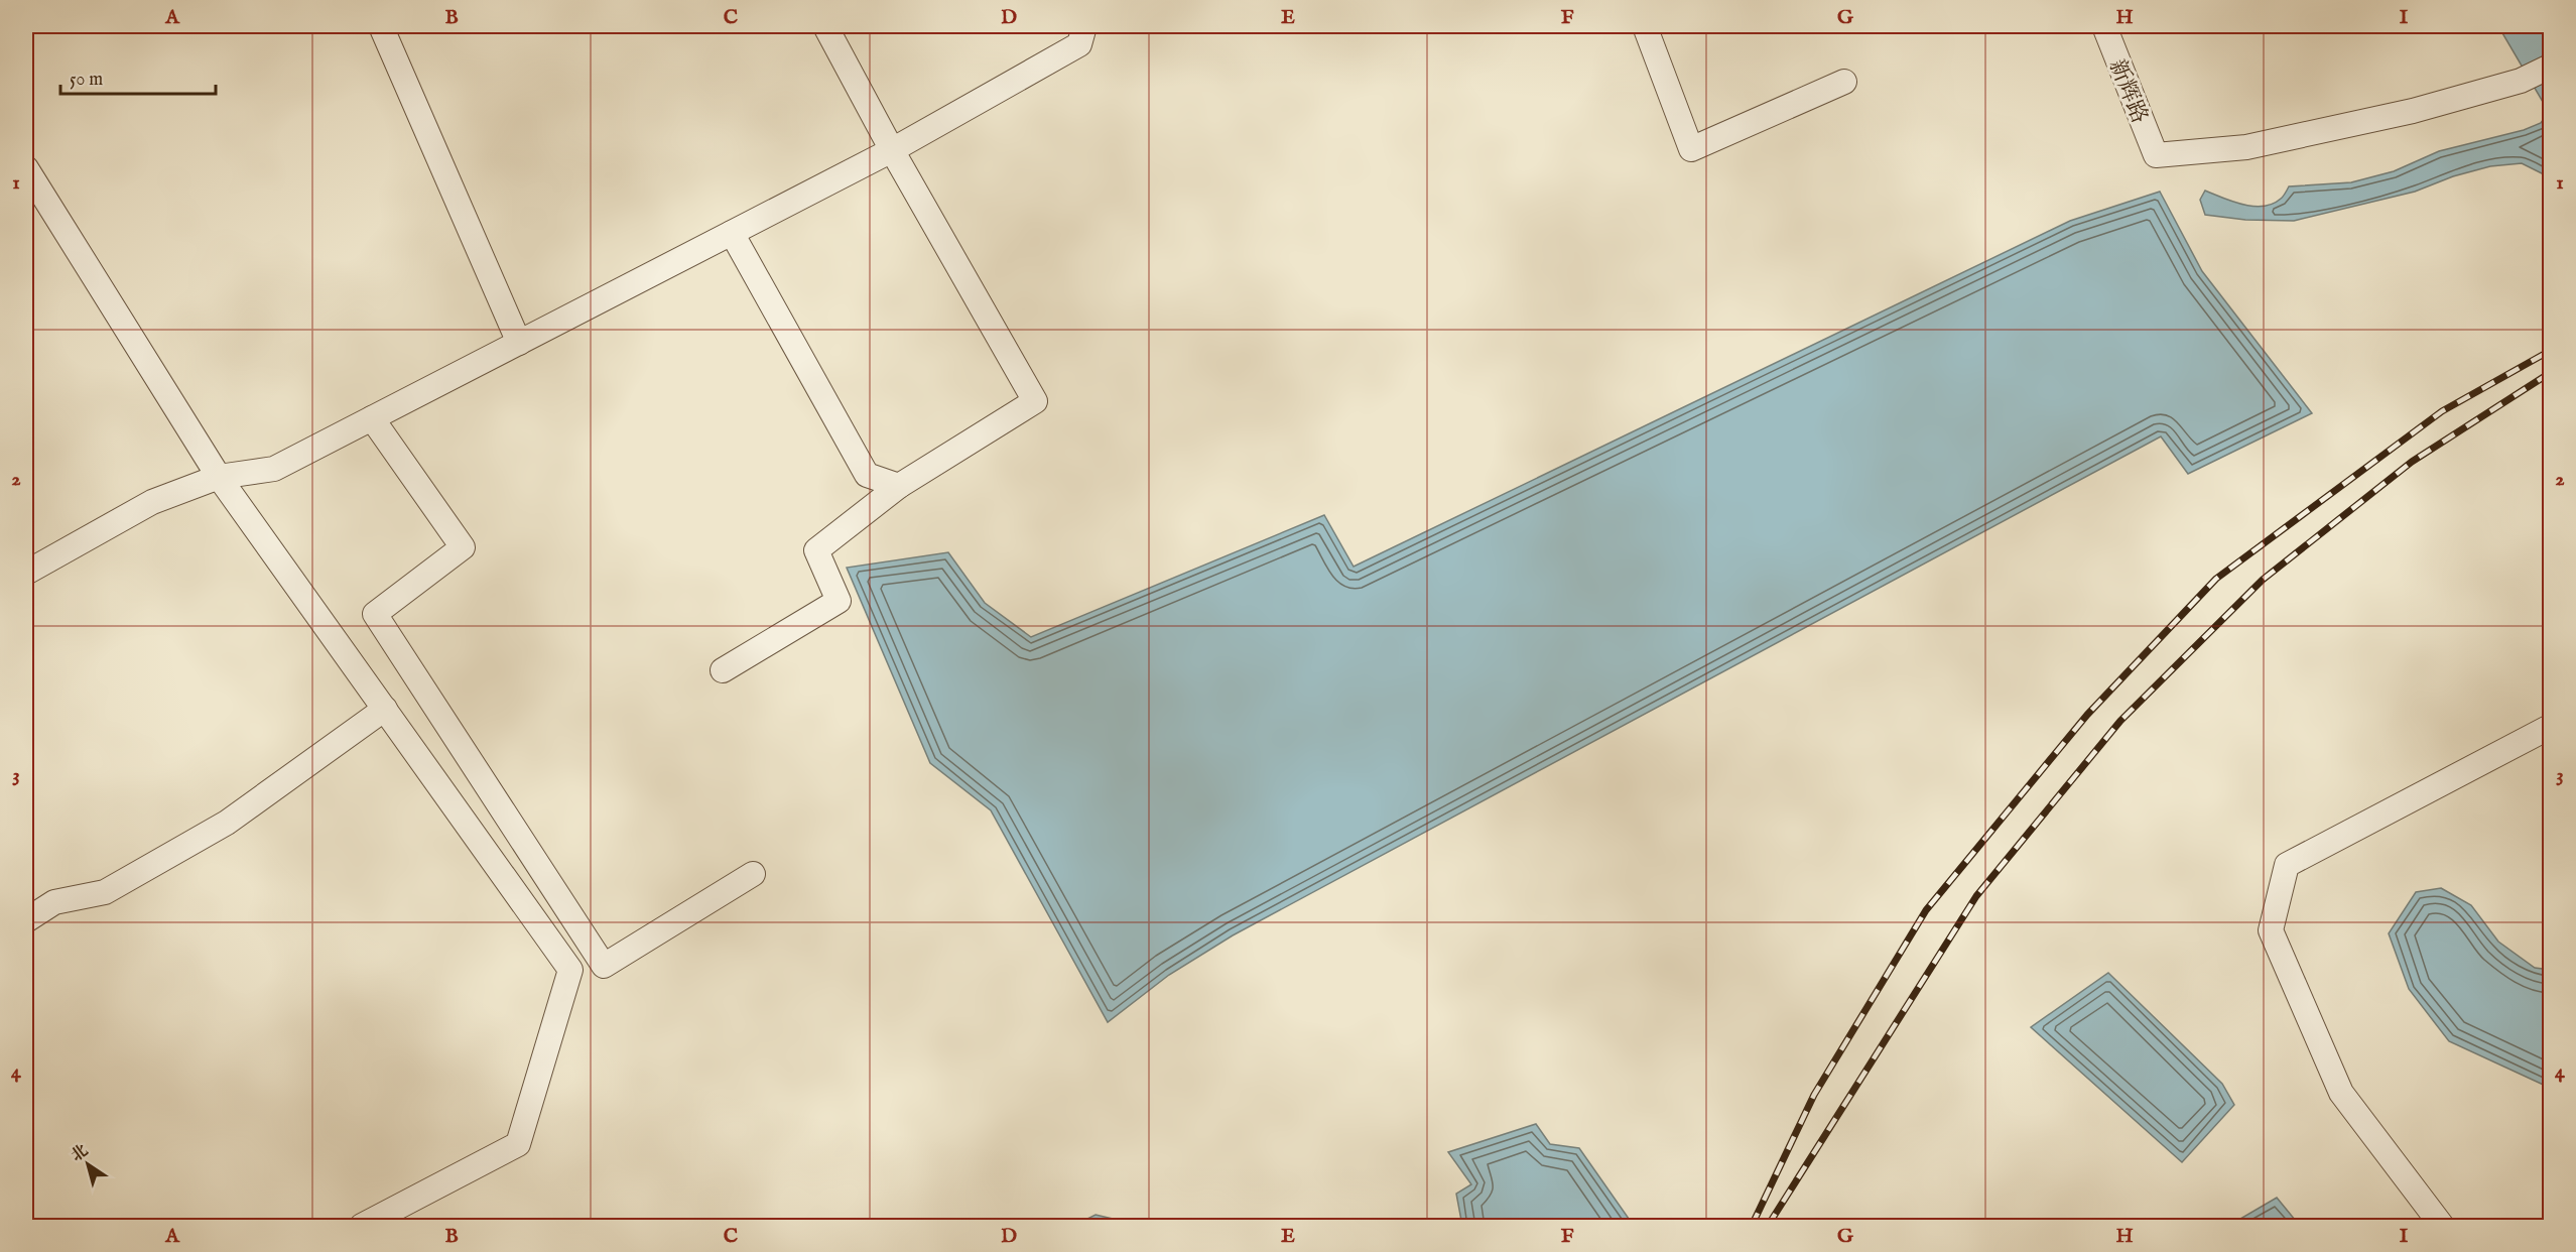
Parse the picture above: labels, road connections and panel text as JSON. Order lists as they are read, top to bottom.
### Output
{
  "streets": {
    "street": ["新辉路"]
  },
  "scale_bar": "50 m",
  "north": "top left",
  "grid": {
    "columns": [
      "A",
      "B",
      "C",
      "D",
      "E",
      "F",
      "G",
      "H",
      "I"
    ],
    "rows": [
      "1",
      "2",
      "3",
      "4"
    ]
  }
}
